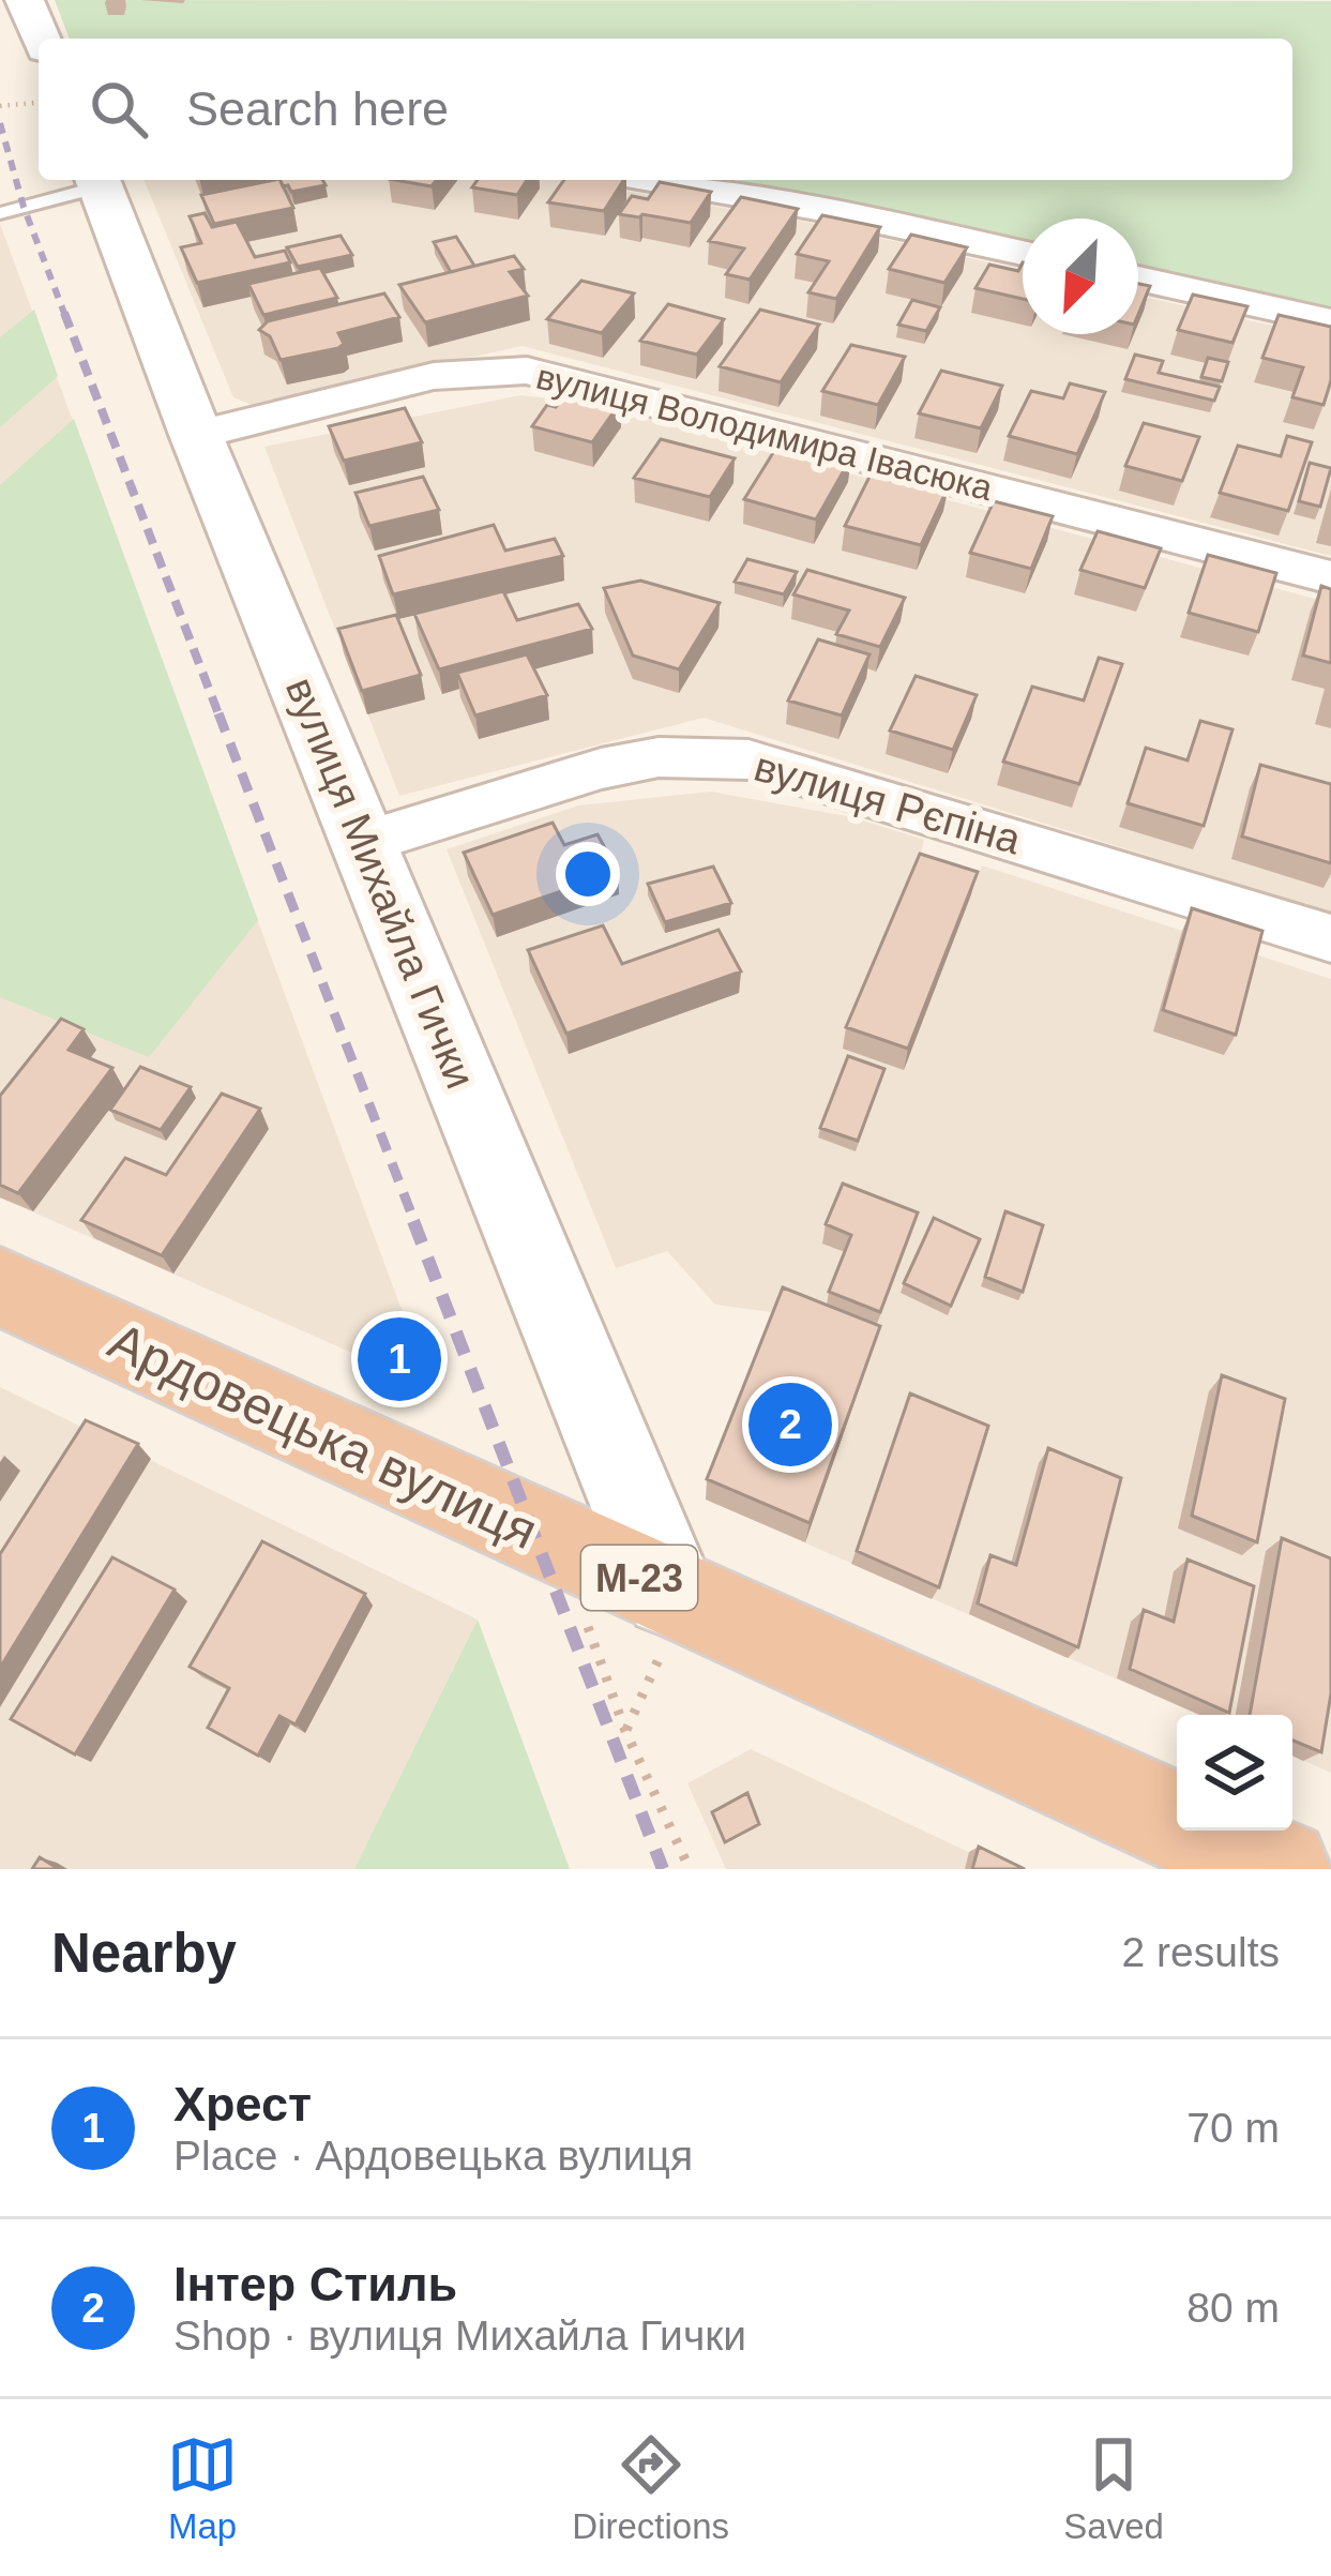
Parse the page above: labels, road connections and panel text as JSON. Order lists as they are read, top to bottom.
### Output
{
  "streets": {
    "highway": ["Ардовецька вулиця", "М-23"],
    "street": ["вулиця Володимира Івасюка", "вулиця Рєпіна", "вулиця Михайла Гички"]
  },
  "crossings": [
    ["вулиця Володимира Івасюка", "вулиця Михайла Гички"],
    ["вулиця Рєпіна", "вулиця Михайла Гички"],
    ["вулиця Михайла Гички", "Ардовецька вулиця"]
  ],
  "north": "bottom left",
  "page": {
    "search": "Search here",
    "pins": ["1", "2"],
    "heading": ["Nearby", "2 results"],
    "list": [
      {
        "mark": "1",
        "name": "Хрест",
        "note": "Place · Ардовецька вулиця",
        "value": "70 m"
      },
      {
        "mark": "2",
        "name": "Інтер Стиль",
        "note": "Shop · вулиця Михайла Гички",
        "value": "80 m"
      }
    ],
    "nav": ["Map", "Directions", "Saved"]
  }
}
